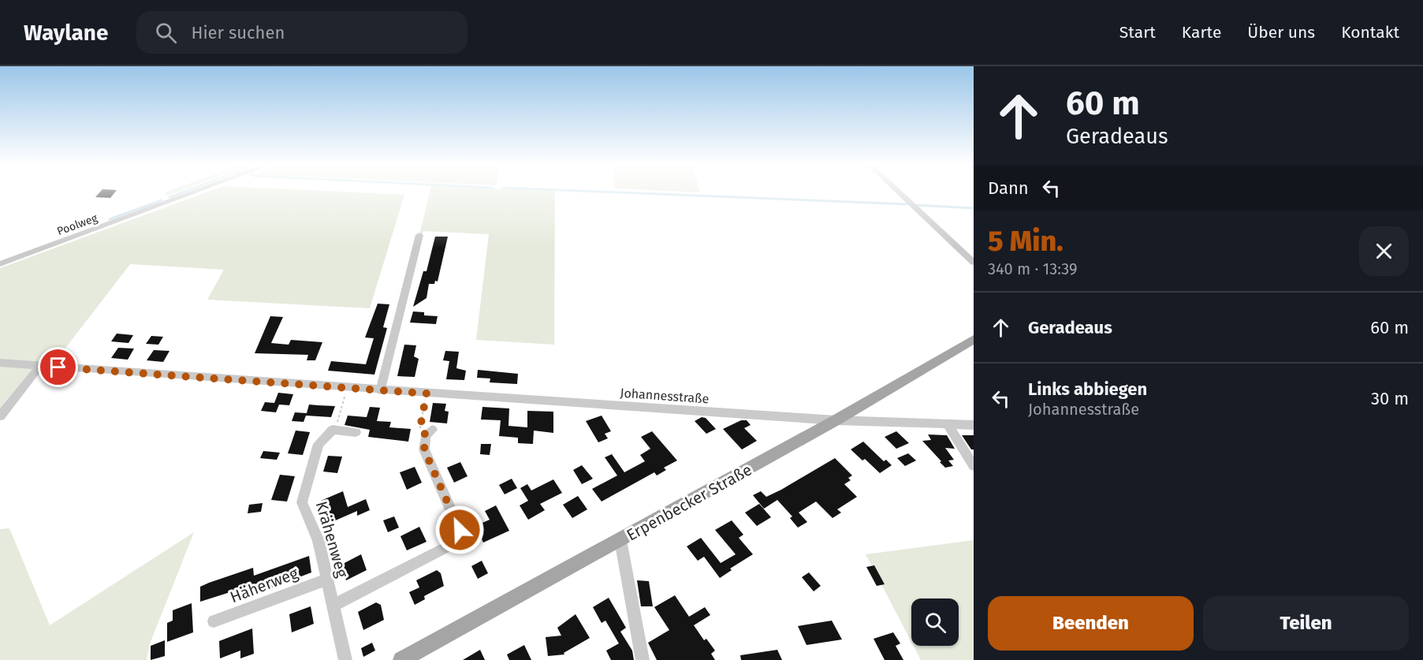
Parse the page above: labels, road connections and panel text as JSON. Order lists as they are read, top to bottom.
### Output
{
  "streets": {
    "main road": ["Erpenbecker Straße"],
    "street": [
      "Poolweg",
      "Johannesstraße",
      "Krähenweg",
      "Häherweg"
    ]
  },
  "crossings": [
    ["Johannesstraße", "Erpenbecker Straße"],
    ["Krähenweg", "Häherweg"]
  ],
  "page": {
    "header": "Waylane",
    "search": "Hier suchen",
    "nav": [
      "Start",
      "Karte",
      "Über uns",
      "Kontakt"
    ],
    "turn": ["60 m", "Geradeaus"],
    "then": "Dann",
    "heading": ["5 Min.", "340 m · 13:39"],
    "list": [
      {
        "name": "Geradeaus",
        "value": "60 m"
      },
      {
        "name": "Links abbiegen",
        "note": "Johannesstraße",
        "value": "30 m"
      }
    ],
    "buttons": ["Beenden", "Teilen"]
  }
}
